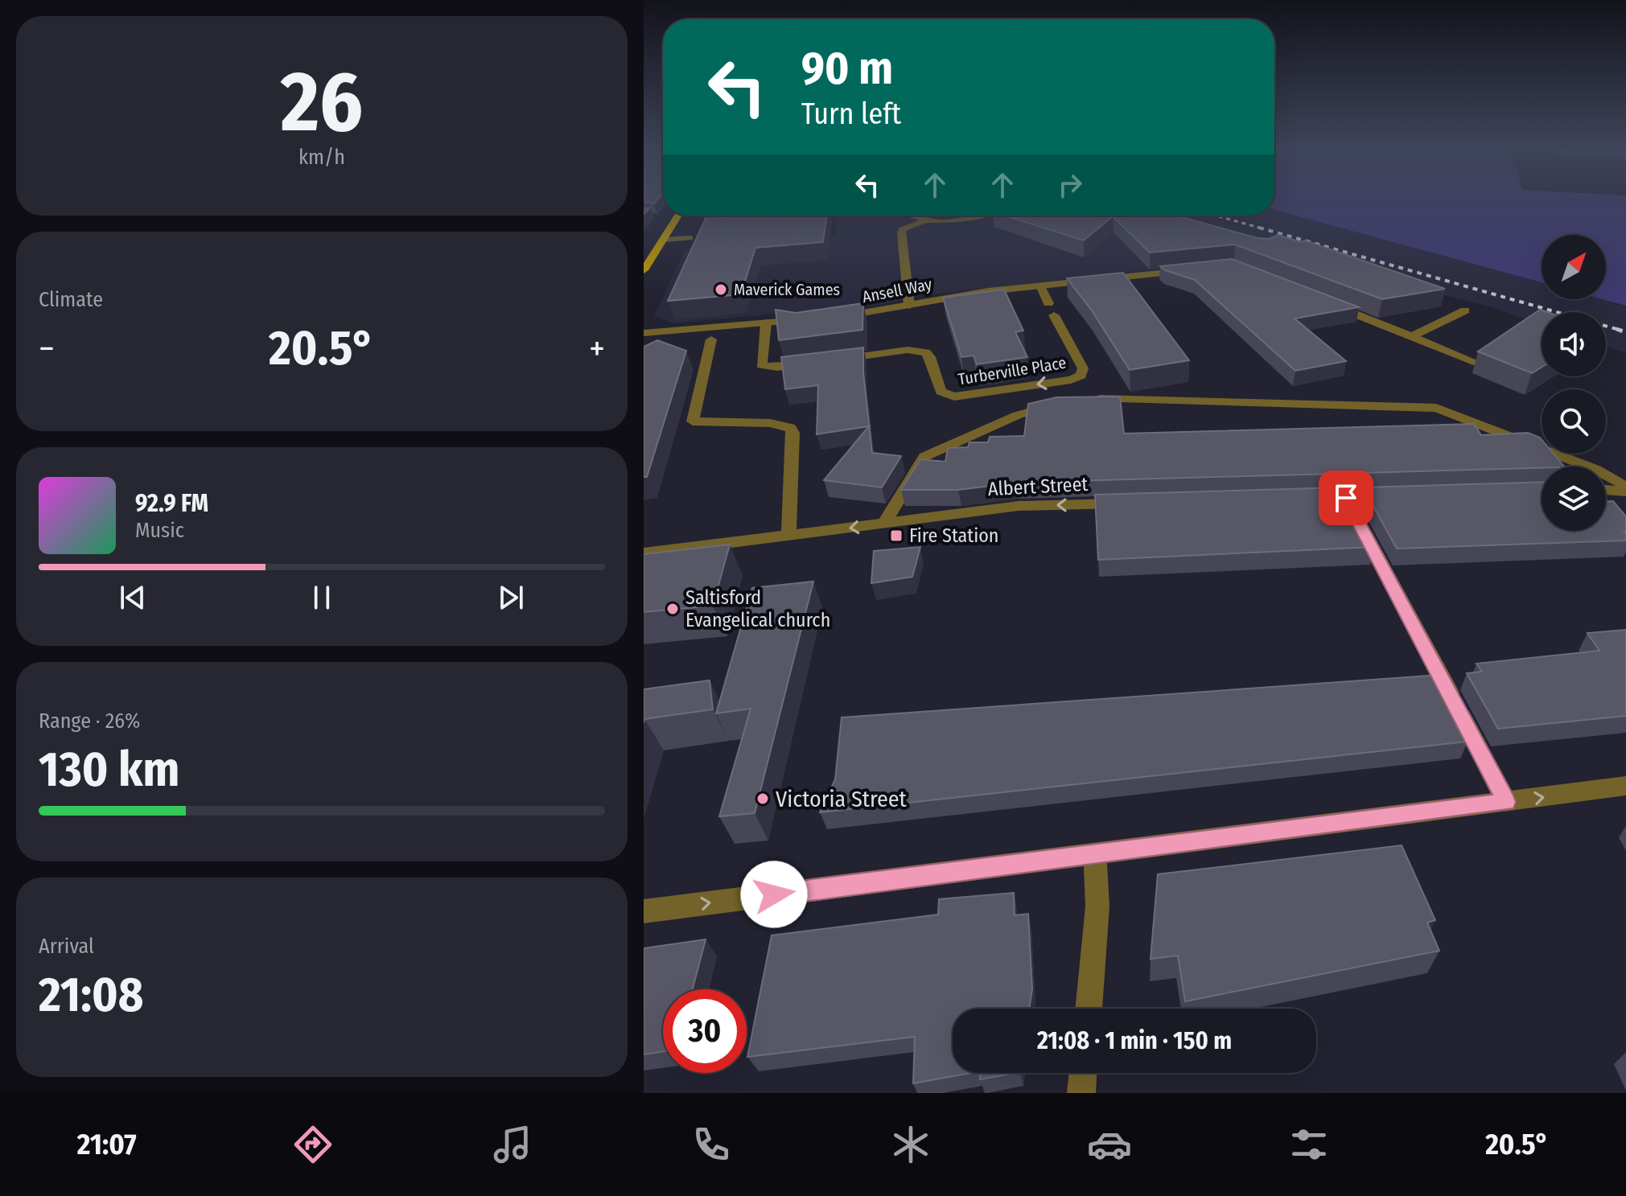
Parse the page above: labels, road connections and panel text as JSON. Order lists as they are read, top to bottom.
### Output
{
  "streets": {
    "street": ["Ansell Way", "Turberville Place", "Albert Street"]
  },
  "one_way": ["Albert Street"],
  "places": {
    "other": ["Maverick Games", "Saltisford Evangelical church", "Victoria Street"],
    "transit": ["Fire Station"]
  },
  "north": "top right",
  "page": {
    "tile": [
      ["26", "km/h"],
      "Climate",
      ["Range · 26%", "130 km"],
      ["Arrival", "21:08"]
    ],
    "turn": ["90 m", "Turn left"],
    "heat": ["−", "20.5°", "+"],
    "song": ["92.9 FM", "Music"],
    "limit": "30",
    "trip": "21:08 · 1 min · 150 m",
    "tabs": ["21:07", "20.5°"]
  }
}
